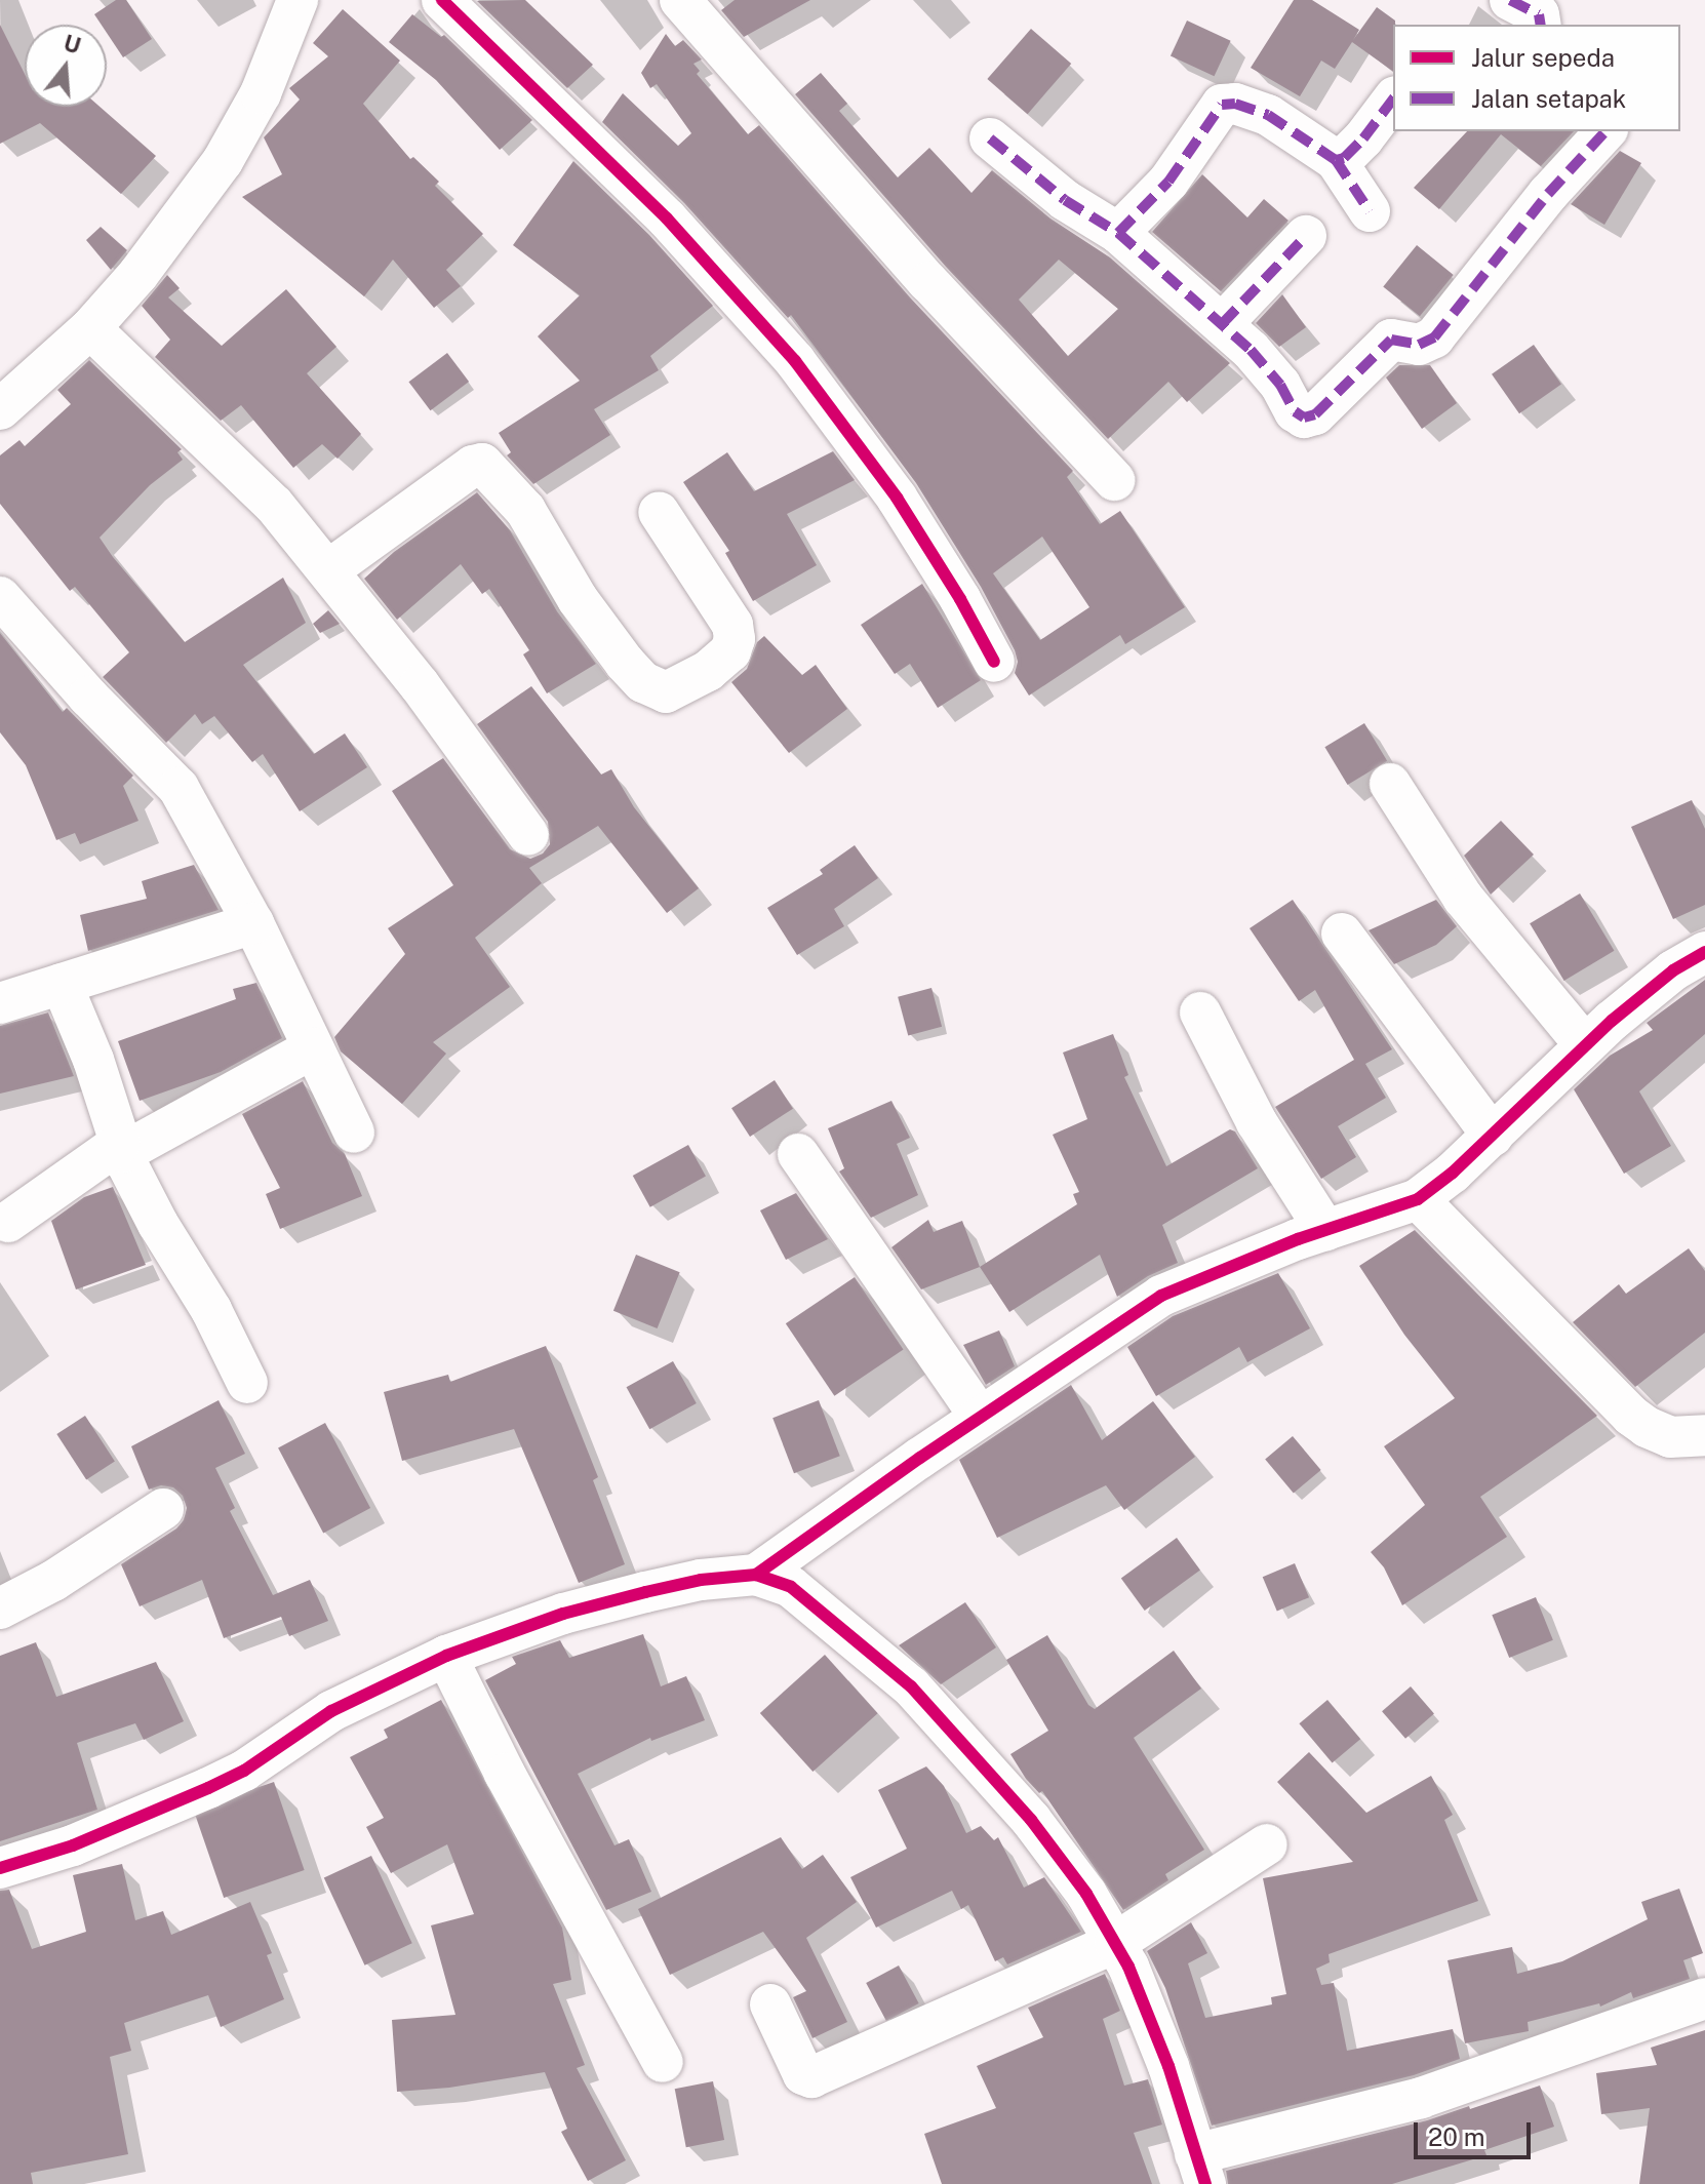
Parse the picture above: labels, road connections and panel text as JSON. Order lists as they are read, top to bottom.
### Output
{
  "legend": ["Jalur sepeda", "Jalan setapak"],
  "scale_bar": "20 m",
  "north": "top"
}
